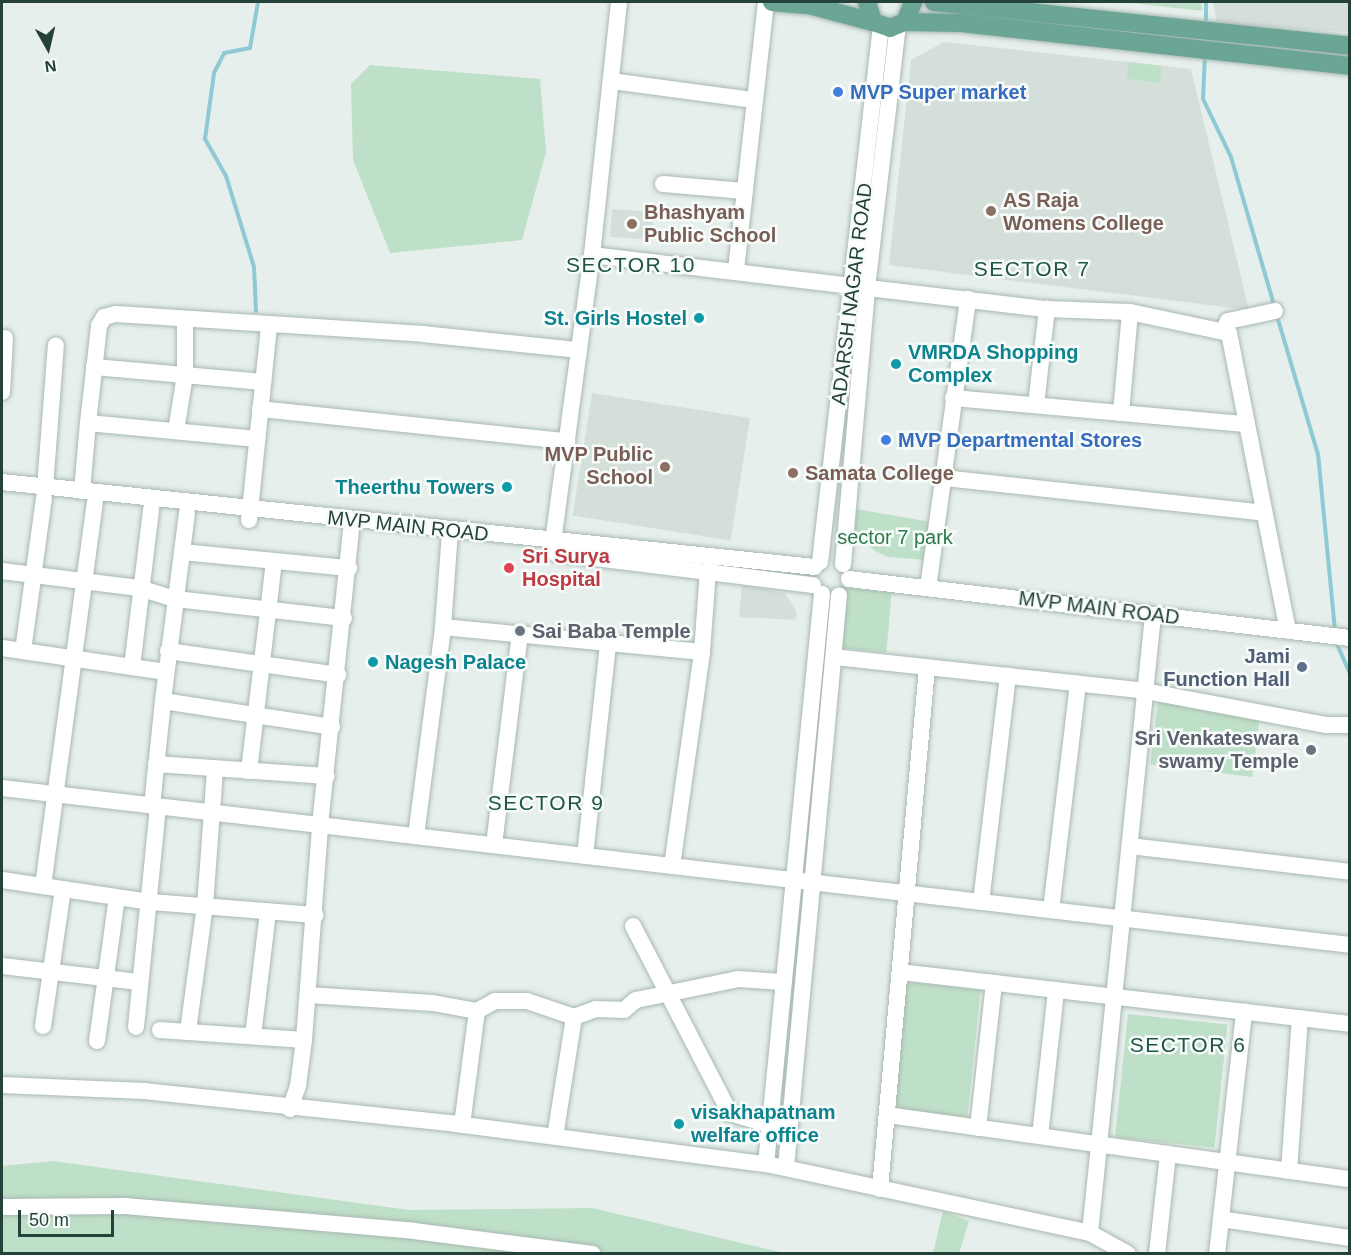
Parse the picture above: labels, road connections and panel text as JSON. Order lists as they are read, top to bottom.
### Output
{
  "streets": {
    "street": ["ADARSH NAGAR ROAD", "MVP MAIN ROAD"]
  },
  "crossings": [
    ["ADARSH NAGAR ROAD", "MVP MAIN ROAD"]
  ],
  "districts": [
    "SECTOR 10",
    "SECTOR 7",
    "SECTOR 9",
    "SECTOR 6"
  ],
  "parks": ["sector 7 park"],
  "places": [
    "MVP Super market",
    "AS Raja Womens College",
    "Bhashyam Public School",
    "St. Girls Hostel",
    "VMRDA Shopping Complex",
    "MVP Departmental Stores",
    "MVP Public School",
    "Samata College",
    "Theerthu Towers",
    "Sri Surya Hospital",
    "Sai Baba Temple",
    "Nagesh Palace",
    "Jami Function Hall",
    "Sri Venkateswara swamy Temple",
    "visakhapatnam welfare office"
  ],
  "scale_bar": "50 m",
  "north": "bottom"
}
